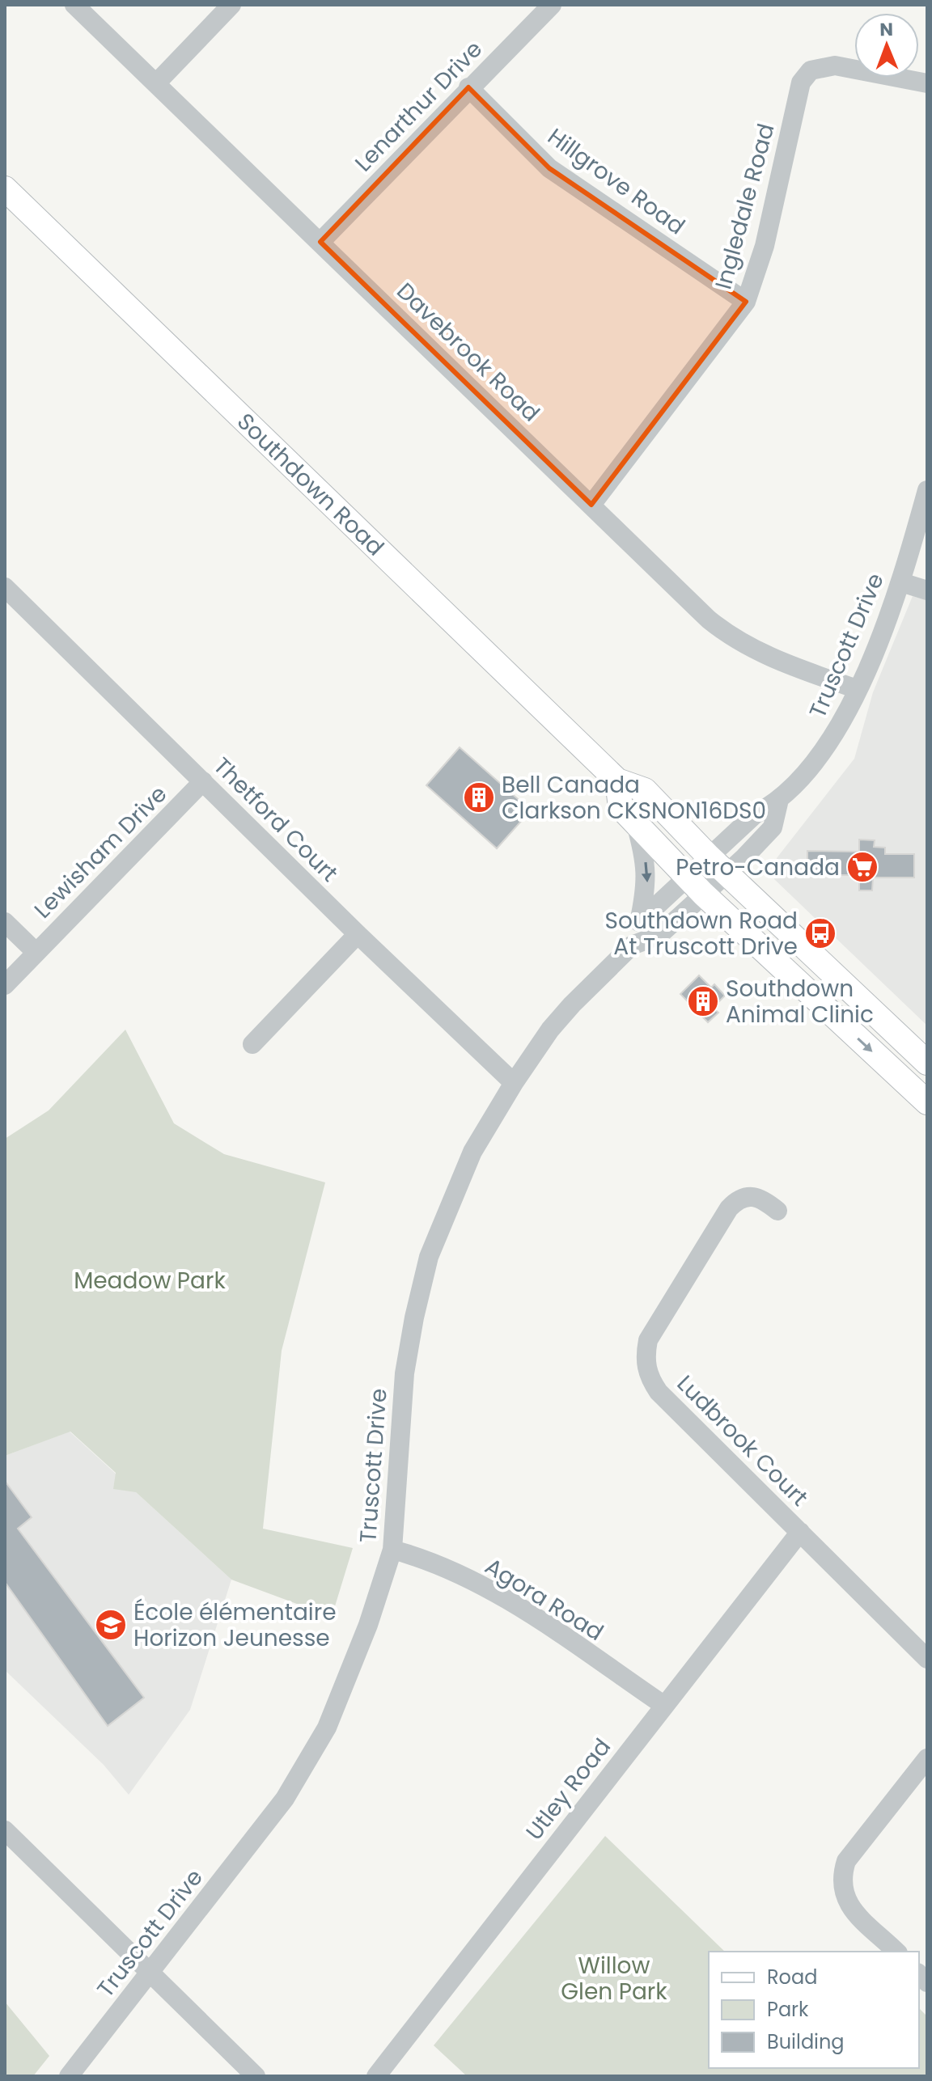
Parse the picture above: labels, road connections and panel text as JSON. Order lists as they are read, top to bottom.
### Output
{
  "streets": {
    "main road": ["Southdown Road"],
    "street": [
      "Lenarthur Drive",
      "Hillgrove Road",
      "Ingledale Road",
      "Davebrook Road",
      "Truscott Drive",
      "Thetford Court",
      "Lewisham Drive",
      "Ludbrook Court",
      "Agora Road",
      "Utley Road"
    ]
  },
  "crossings": [
    ["Lenarthur Drive", "Hillgrove Road"],
    ["Lenarthur Drive", "Davebrook Road"],
    ["Hillgrove Road", "Ingledale Road"],
    ["Ingledale Road", "Davebrook Road"],
    ["Davebrook Road", "Truscott Drive"],
    ["Southdown Road", "Truscott Drive"],
    ["Truscott Drive", "Thetford Court"],
    ["Truscott Drive", "Agora Road"],
    ["Thetford Court", "Lewisham Drive"],
    ["Ludbrook Court", "Utley Road"],
    ["Agora Road", "Utley Road"]
  ],
  "parks": ["Meadow Park", "Willow Glen Park"],
  "places": {
    "building": ["Bell Canada Clarkson CKSNON16DS0", "Southdown Animal Clinic"],
    "supermarket": ["Petro-Canada"],
    "bus stop": ["Southdown Road At Truscott Drive"],
    "school or university": ["École élémentaire Horizon Jeunesse"]
  },
  "legend": ["Road", "Park", "Building"],
  "north": "top"
}
